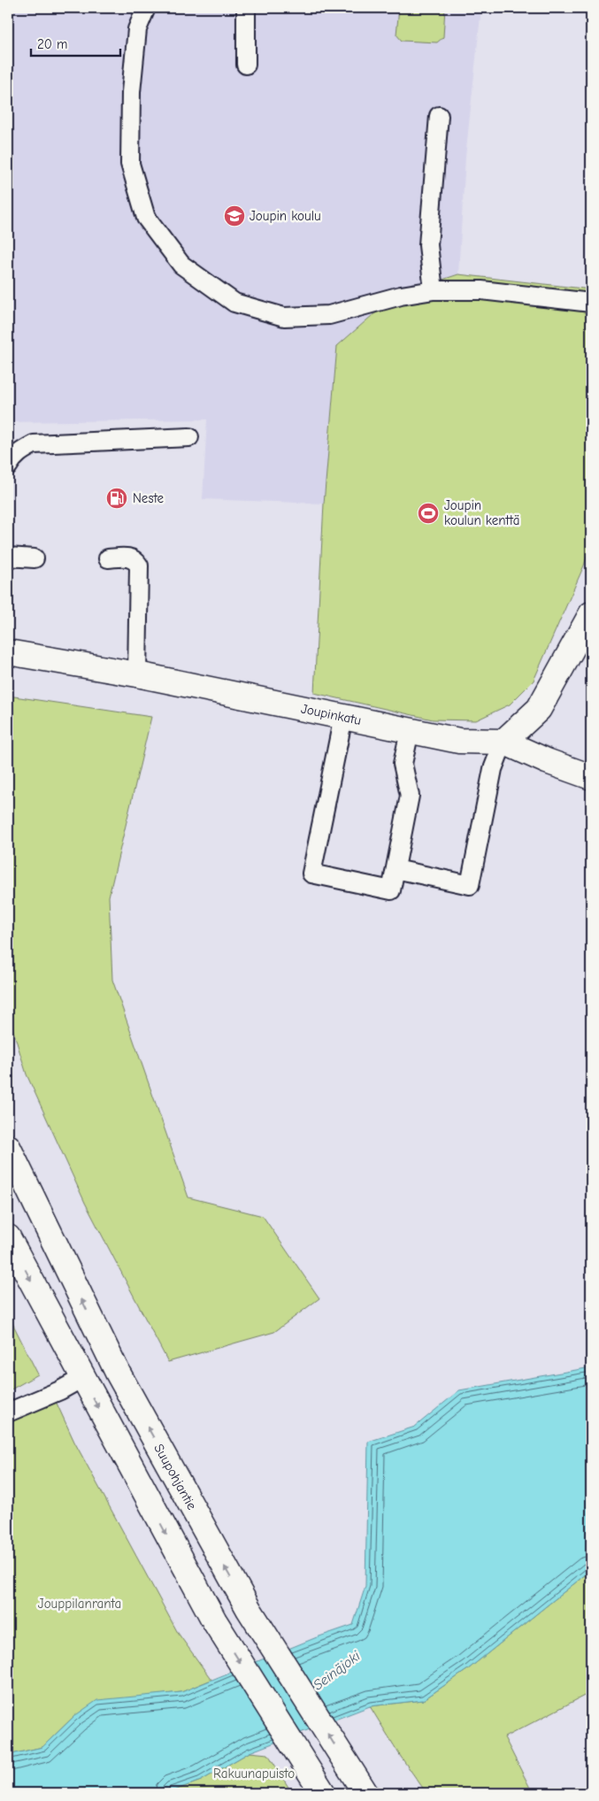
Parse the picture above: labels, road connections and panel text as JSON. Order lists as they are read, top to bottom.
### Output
{
  "streets": {
    "main road": ["Joupinkatu", "Suupohjantie"]
  },
  "water": ["Seinäjoki"],
  "parks": ["Jouppilanranta", "Rakuunapuisto"],
  "places": {
    "school or university": ["Joupin koulu"],
    "fuel station": ["Neste"],
    "sports": ["Joupin koulun kenttä"]
  },
  "scale_bar": "20 m"
}
